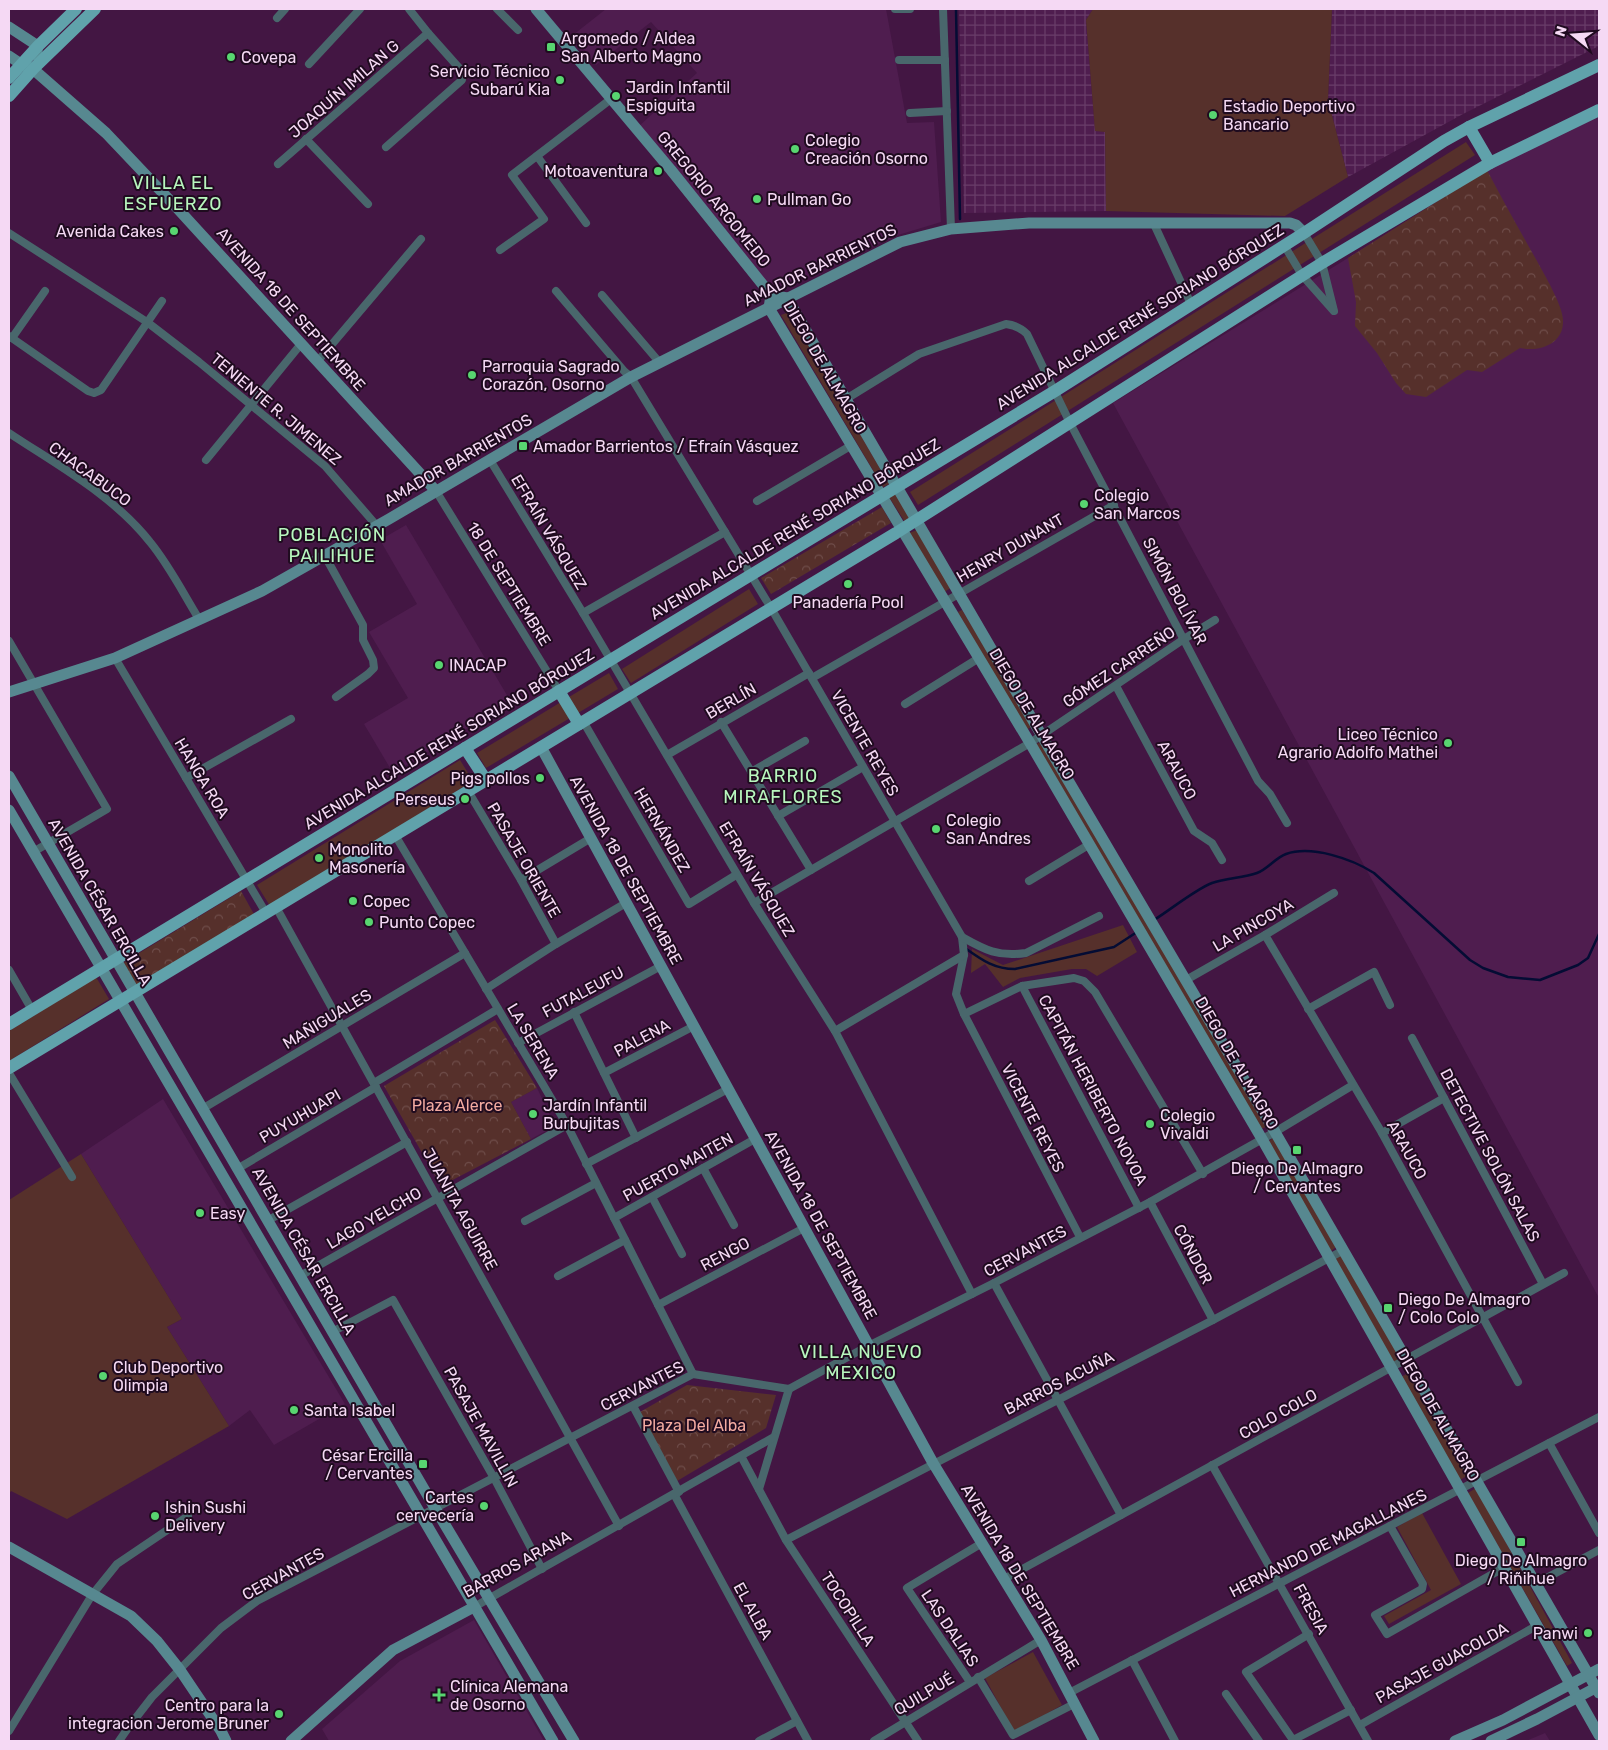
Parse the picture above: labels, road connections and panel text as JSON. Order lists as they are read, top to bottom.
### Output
{
  "streets": {
    "main road": [
      "GREGORIO ARGOMEDO",
      "AMADOR BARRIENTOS",
      "AVENIDA 18 DE SEPTIEMBRE",
      "AVENIDA ALCALDE RENÉ SORIANO BÓRQUEZ",
      "DIEGO DE ALMAGRO",
      "AVENIDA CÉSAR ERCILLA",
      "BARROS ARANA"
    ],
    "street": [
      "JOAQUÍN IMILAN G",
      "TENIENTE R. JIMENEZ",
      "CHACABUCO",
      "EFRAÍN VÁSQUEZ",
      "HENRY DUNANT",
      "18 DE SEPTIEMBRE",
      "SIMÓN BOLÍVAR",
      "GÓMEZ CARREÑO",
      "BERLÍN",
      "VICENTE REYES",
      "ARAUCO",
      "HANGA ROA",
      "HERNÁNDEZ",
      "PASAJE ORIENTE",
      "LA PINCOYA",
      "FUTALEUFU",
      "MAÑIGUALES",
      "PALENA",
      "LA SERENA",
      "CAPITÁN HERIBERTO NOVOA",
      "PUYUHUAPI",
      "DETECTIVE SOLÓN SALAS",
      "PUERTO MAITEN",
      "JUANITA AGUIRRE",
      "LAGO YELCHO",
      "CERVANTES",
      "RENGO",
      "CÓNDOR",
      "BARROS ACUÑA",
      "COLO COLO",
      "PASAJE MAVILLIN",
      "HERNANDO DE MAGALLANES",
      "TOCOPILLA",
      "FRESIA",
      "EL ALBA",
      "LAS DALIAS",
      "PASAJE GUACOLDA",
      "QUILPUÉ"
    ]
  },
  "crossings": [
    ["GREGORIO ARGOMEDO", "DIEGO DE ALMAGRO"],
    ["AMADOR BARRIENTOS", "AVENIDA 18 DE SEPTIEMBRE"],
    ["AMADOR BARRIENTOS", "AVENIDA ALCALDE RENÉ SORIANO BÓRQUEZ"],
    ["AMADOR BARRIENTOS", "DIEGO DE ALMAGRO"],
    ["AMADOR BARRIENTOS", "TENIENTE R. JIMENEZ"],
    ["AMADOR BARRIENTOS", "CHACABUCO"],
    ["AMADOR BARRIENTOS", "EFRAÍN VÁSQUEZ"],
    ["AMADOR BARRIENTOS", "18 DE SEPTIEMBRE"],
    ["AMADOR BARRIENTOS", "VICENTE REYES"],
    ["AMADOR BARRIENTOS", "HANGA ROA"],
    ["AVENIDA 18 DE SEPTIEMBRE", "18 DE SEPTIEMBRE"],
    ["AVENIDA 18 DE SEPTIEMBRE", "FUTALEUFU"],
    ["AVENIDA 18 DE SEPTIEMBRE", "PALENA"],
    ["AVENIDA 18 DE SEPTIEMBRE", "PUERTO MAITEN"],
    ["AVENIDA 18 DE SEPTIEMBRE", "CERVANTES"],
    ["AVENIDA 18 DE SEPTIEMBRE", "RENGO"],
    ["AVENIDA 18 DE SEPTIEMBRE", "BARROS ACUÑA"],
    ["AVENIDA 18 DE SEPTIEMBRE", "COLO COLO"],
    ["AVENIDA 18 DE SEPTIEMBRE", "HERNANDO DE MAGALLANES"],
    ["AVENIDA 18 DE SEPTIEMBRE", "LAS DALIAS"],
    ["AVENIDA 18 DE SEPTIEMBRE", "QUILPUÉ"],
    ["AVENIDA ALCALDE RENÉ SORIANO BÓRQUEZ", "DIEGO DE ALMAGRO"],
    ["AVENIDA ALCALDE RENÉ SORIANO BÓRQUEZ", "EFRAÍN VÁSQUEZ"],
    ["AVENIDA ALCALDE RENÉ SORIANO BÓRQUEZ", "18 DE SEPTIEMBRE"],
    ["AVENIDA ALCALDE RENÉ SORIANO BÓRQUEZ", "SIMÓN BOLÍVAR"],
    ["AVENIDA ALCALDE RENÉ SORIANO BÓRQUEZ", "VICENTE REYES"],
    ["AVENIDA ALCALDE RENÉ SORIANO BÓRQUEZ", "HANGA ROA"],
    ["AVENIDA ALCALDE RENÉ SORIANO BÓRQUEZ", "AVENIDA CÉSAR ERCILLA"],
    ["DIEGO DE ALMAGRO", "HENRY DUNANT"],
    ["DIEGO DE ALMAGRO", "SIMÓN BOLÍVAR"],
    ["DIEGO DE ALMAGRO", "GÓMEZ CARREÑO"],
    ["DIEGO DE ALMAGRO", "BERLÍN"],
    ["DIEGO DE ALMAGRO", "LA PINCOYA"],
    ["DIEGO DE ALMAGRO", "CERVANTES"],
    ["DIEGO DE ALMAGRO", "BARROS ACUÑA"],
    ["DIEGO DE ALMAGRO", "COLO COLO"],
    ["DIEGO DE ALMAGRO", "HERNANDO DE MAGALLANES"],
    ["DIEGO DE ALMAGRO", "PASAJE GUACOLDA"],
    ["EFRAÍN VÁSQUEZ", "GÓMEZ CARREÑO"],
    ["EFRAÍN VÁSQUEZ", "BERLÍN"],
    ["EFRAÍN VÁSQUEZ", "HERNÁNDEZ"],
    ["EFRAÍN VÁSQUEZ", "CERVANTES"],
    ["HENRY DUNANT", "SIMÓN BOLÍVAR"],
    ["HENRY DUNANT", "BERLÍN"],
    ["SIMÓN BOLÍVAR", "GÓMEZ CARREÑO"],
    ["GÓMEZ CARREÑO", "VICENTE REYES"],
    ["GÓMEZ CARREÑO", "ARAUCO"],
    ["BERLÍN", "VICENTE REYES"],
    ["VICENTE REYES", "CERVANTES"],
    ["ARAUCO", "LA PINCOYA"],
    ["ARAUCO", "CERVANTES"],
    ["ARAUCO", "COLO COLO"],
    ["HANGA ROA", "JUANITA AGUIRRE"],
    ["AVENIDA CÉSAR ERCILLA", "MAÑIGUALES"],
    ["AVENIDA CÉSAR ERCILLA", "PUYUHUAPI"],
    ["AVENIDA CÉSAR ERCILLA", "LAGO YELCHO"],
    ["AVENIDA CÉSAR ERCILLA", "CERVANTES"],
    ["AVENIDA CÉSAR ERCILLA", "PASAJE MAVILLIN"],
    ["AVENIDA CÉSAR ERCILLA", "BARROS ARANA"],
    ["FUTALEUFU", "LA SERENA"],
    ["MAÑIGUALES", "LA SERENA"],
    ["MAÑIGUALES", "JUANITA AGUIRRE"],
    ["LA SERENA", "PUYUHUAPI"],
    ["LA SERENA", "PUERTO MAITEN"],
    ["LA SERENA", "LAGO YELCHO"],
    ["LA SERENA", "CERVANTES"],
    ["LA SERENA", "RENGO"],
    ["CAPITÁN HERIBERTO NOVOA", "CERVANTES"],
    ["PUYUHUAPI", "JUANITA AGUIRRE"],
    ["DETECTIVE SOLÓN SALAS", "COLO COLO"],
    ["JUANITA AGUIRRE", "LAGO YELCHO"],
    ["JUANITA AGUIRRE", "CERVANTES"],
    ["JUANITA AGUIRRE", "BARROS ARANA"],
    ["CERVANTES", "CÓNDOR"],
    ["CERVANTES", "PASAJE MAVILLIN"],
    ["CERVANTES", "EL ALBA"],
    ["CÓNDOR", "BARROS ACUÑA"],
    ["BARROS ACUÑA", "TOCOPILLA"],
    ["COLO COLO", "FRESIA"],
    ["PASAJE MAVILLIN", "BARROS ARANA"],
    ["HERNANDO DE MAGALLANES", "FRESIA"],
    ["BARROS ARANA", "TOCOPILLA"],
    ["BARROS ARANA", "EL ALBA"],
    ["TOCOPILLA", "QUILPUÉ"],
    ["FRESIA", "PASAJE GUACOLDA"],
    ["LAS DALIAS", "QUILPUÉ"]
  ],
  "districts": [
    "VILLA EL ESFUERZO",
    "POBLACIÓN PAILIHUE",
    "BARRIO MIRAFLORES",
    "VILLA NUEVO MEXICO"
  ],
  "parks": ["Plaza Alerce", "Plaza Del Alba"],
  "places": {
    "transit": [
      "Argomedo / Aldea San Alberto Magno",
      "Amador Barrientos / Efraín Vásquez",
      "Diego De Almagro / Cervantes",
      "Diego De Almagro / Colo Colo",
      "César Ercilla / Cervantes",
      "Diego De Almagro / Riñihue"
    ],
    "other": [
      "Covepa",
      "Servicio Técnico Subarú Kia",
      "Jardin Infantil Espiguita",
      "Estadio Deportivo Bancario",
      "Colegio Creación Osorno",
      "Motoaventura",
      "Pullman Go",
      "Avenida Cakes",
      "Parroquia Sagrado Corazón, Osorno",
      "Colegio San Marcos",
      "Panadería Pool",
      "INACAP",
      "Liceo Técnico Agrario Adolfo Mathei",
      "Pigs pollos",
      "Perseus",
      "Colegio San Andres",
      "Monolito Masonería",
      "Copec",
      "Punto Copec",
      "Jardín Infantil Burbujitas",
      "Colegio Vivaldi",
      "Easy",
      "Club Deportivo Olimpia",
      "Santa Isabel",
      "Cartes cervecería",
      "Ishin Sushi Delivery",
      "Panwi",
      "Centro para la integracion Jerome Bruner"
    ],
    "health": ["Clínica Alemana de Osorno"]
  },
  "north": "left"
}
